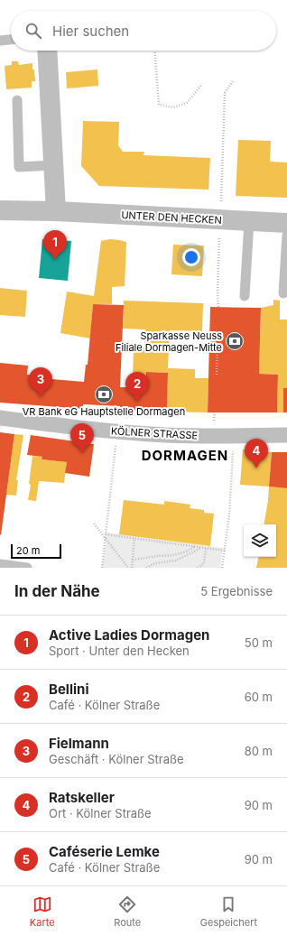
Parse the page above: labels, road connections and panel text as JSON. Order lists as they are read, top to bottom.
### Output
{
  "streets": {
    "street": ["UNTER DEN HECKEN", "KÖLNER STRASSE"]
  },
  "districts": ["DORMAGEN"],
  "places": {
    "bank": ["Sparkasse Neuss Filiale Dormagen-Mitte", "VR Bank eG Hauptstelle Dormagen"]
  },
  "scale_bar": "20 m",
  "page": {
    "search": "Hier suchen",
    "pins": [
      "1",
      "3",
      "2",
      "5",
      "4"
    ],
    "scale": "20 m",
    "heading": ["In der Nähe", "5 Ergebnisse"],
    "list": [
      {
        "mark": "1",
        "name": "Active Ladies Dormagen",
        "note": "Sport · Unter den Hecken",
        "value": "50 m"
      },
      {
        "mark": "2",
        "name": "Bellini",
        "note": "Café · Kölner Straße",
        "value": "60 m"
      },
      {
        "mark": "3",
        "name": "Fielmann",
        "note": "Geschäft · Kölner Straße",
        "value": "80 m"
      },
      {
        "mark": "4",
        "name": "Ratskeller",
        "note": "Ort · Kölner Straße",
        "value": "90 m"
      },
      {
        "mark": "5",
        "name": "Caféserie Lemke",
        "note": "Café · Kölner Straße",
        "value": "90 m"
      }
    ],
    "nav": ["Karte", "Route", "Gespeichert"]
  }
}
